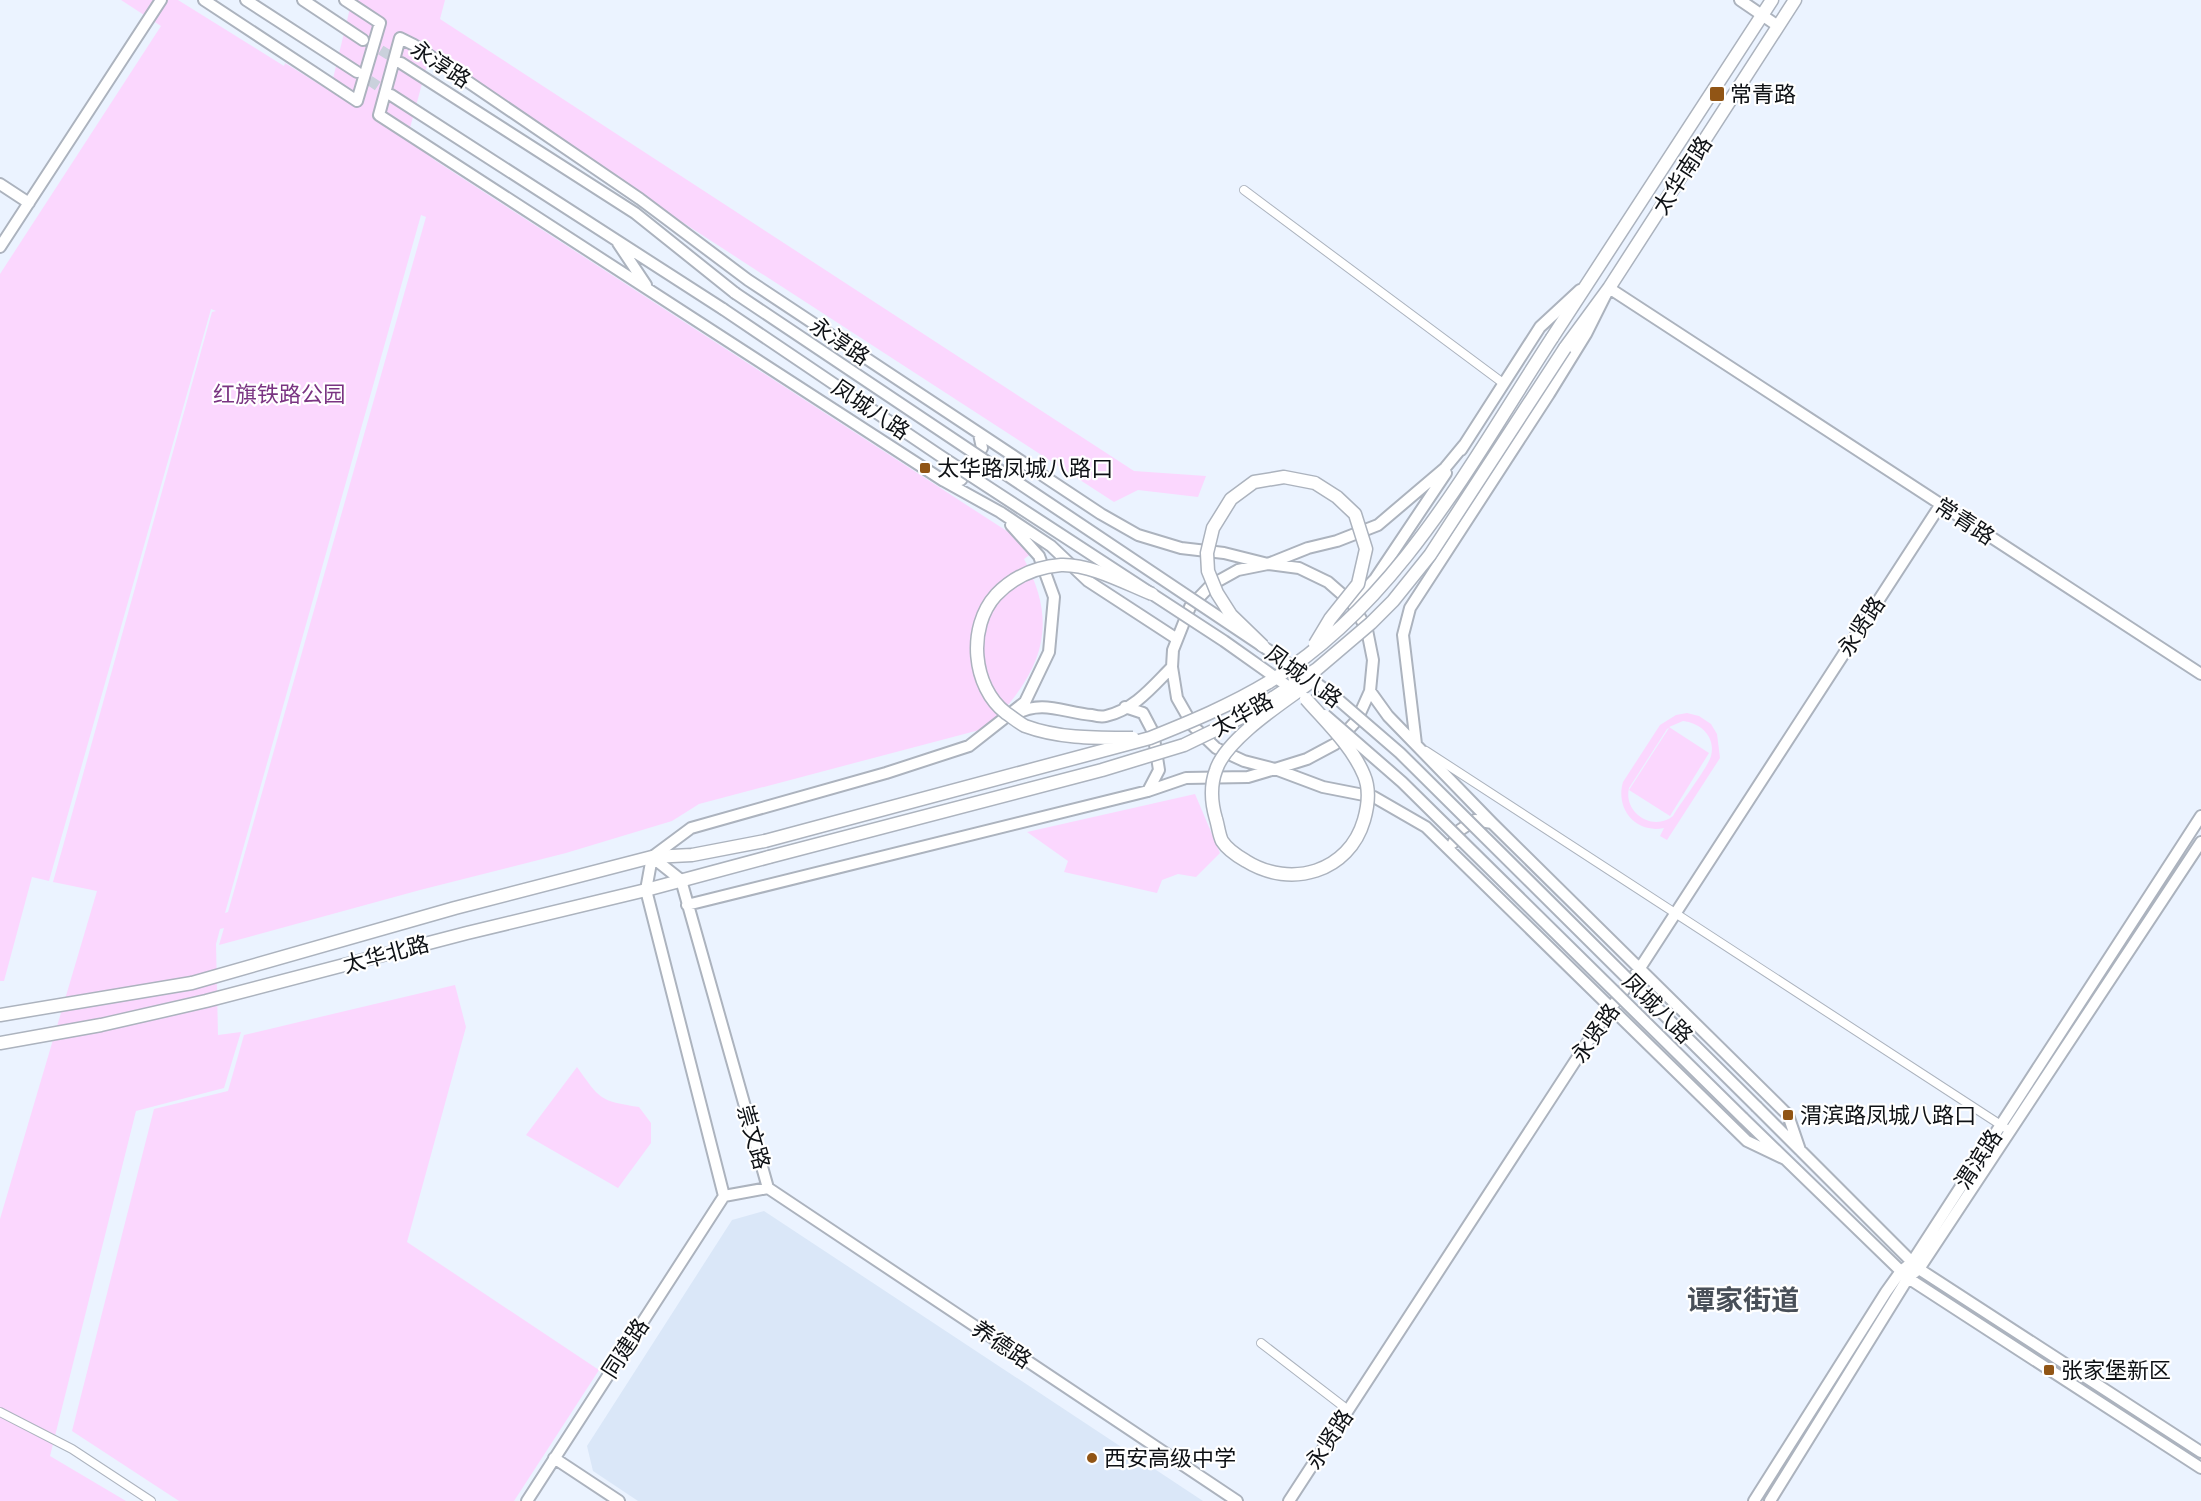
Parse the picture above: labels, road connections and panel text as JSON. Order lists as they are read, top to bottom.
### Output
{
  "streets": {
    "main road": ["太华南路", "太华路", "太华北路"],
    "street": [
      "永淳路",
      "凤城八路",
      "常青路",
      "永贤路",
      "崇文路",
      "渭滨路",
      "养德路",
      "同建路"
    ]
  },
  "crossings": [
    ["永淳路", "凤城八路"],
    ["太华南路", "常青路"],
    ["太华南路", "太华路"],
    ["凤城八路", "永贤路"],
    ["凤城八路", "渭滨路"],
    ["常青路", "永贤路"],
    ["太华路", "太华北路"],
    ["太华北路", "崇文路"],
    ["崇文路", "养德路"],
    ["崇文路", "同建路"]
  ],
  "districts": ["谭家街道"],
  "parks": ["红旗铁路公园"],
  "places": {
    "transit": [
      "常青路",
      "太华路凤城八路口",
      "渭滨路凤城八路口",
      "张家堡新区"
    ],
    "other": ["西安高级中学"]
  }
}
